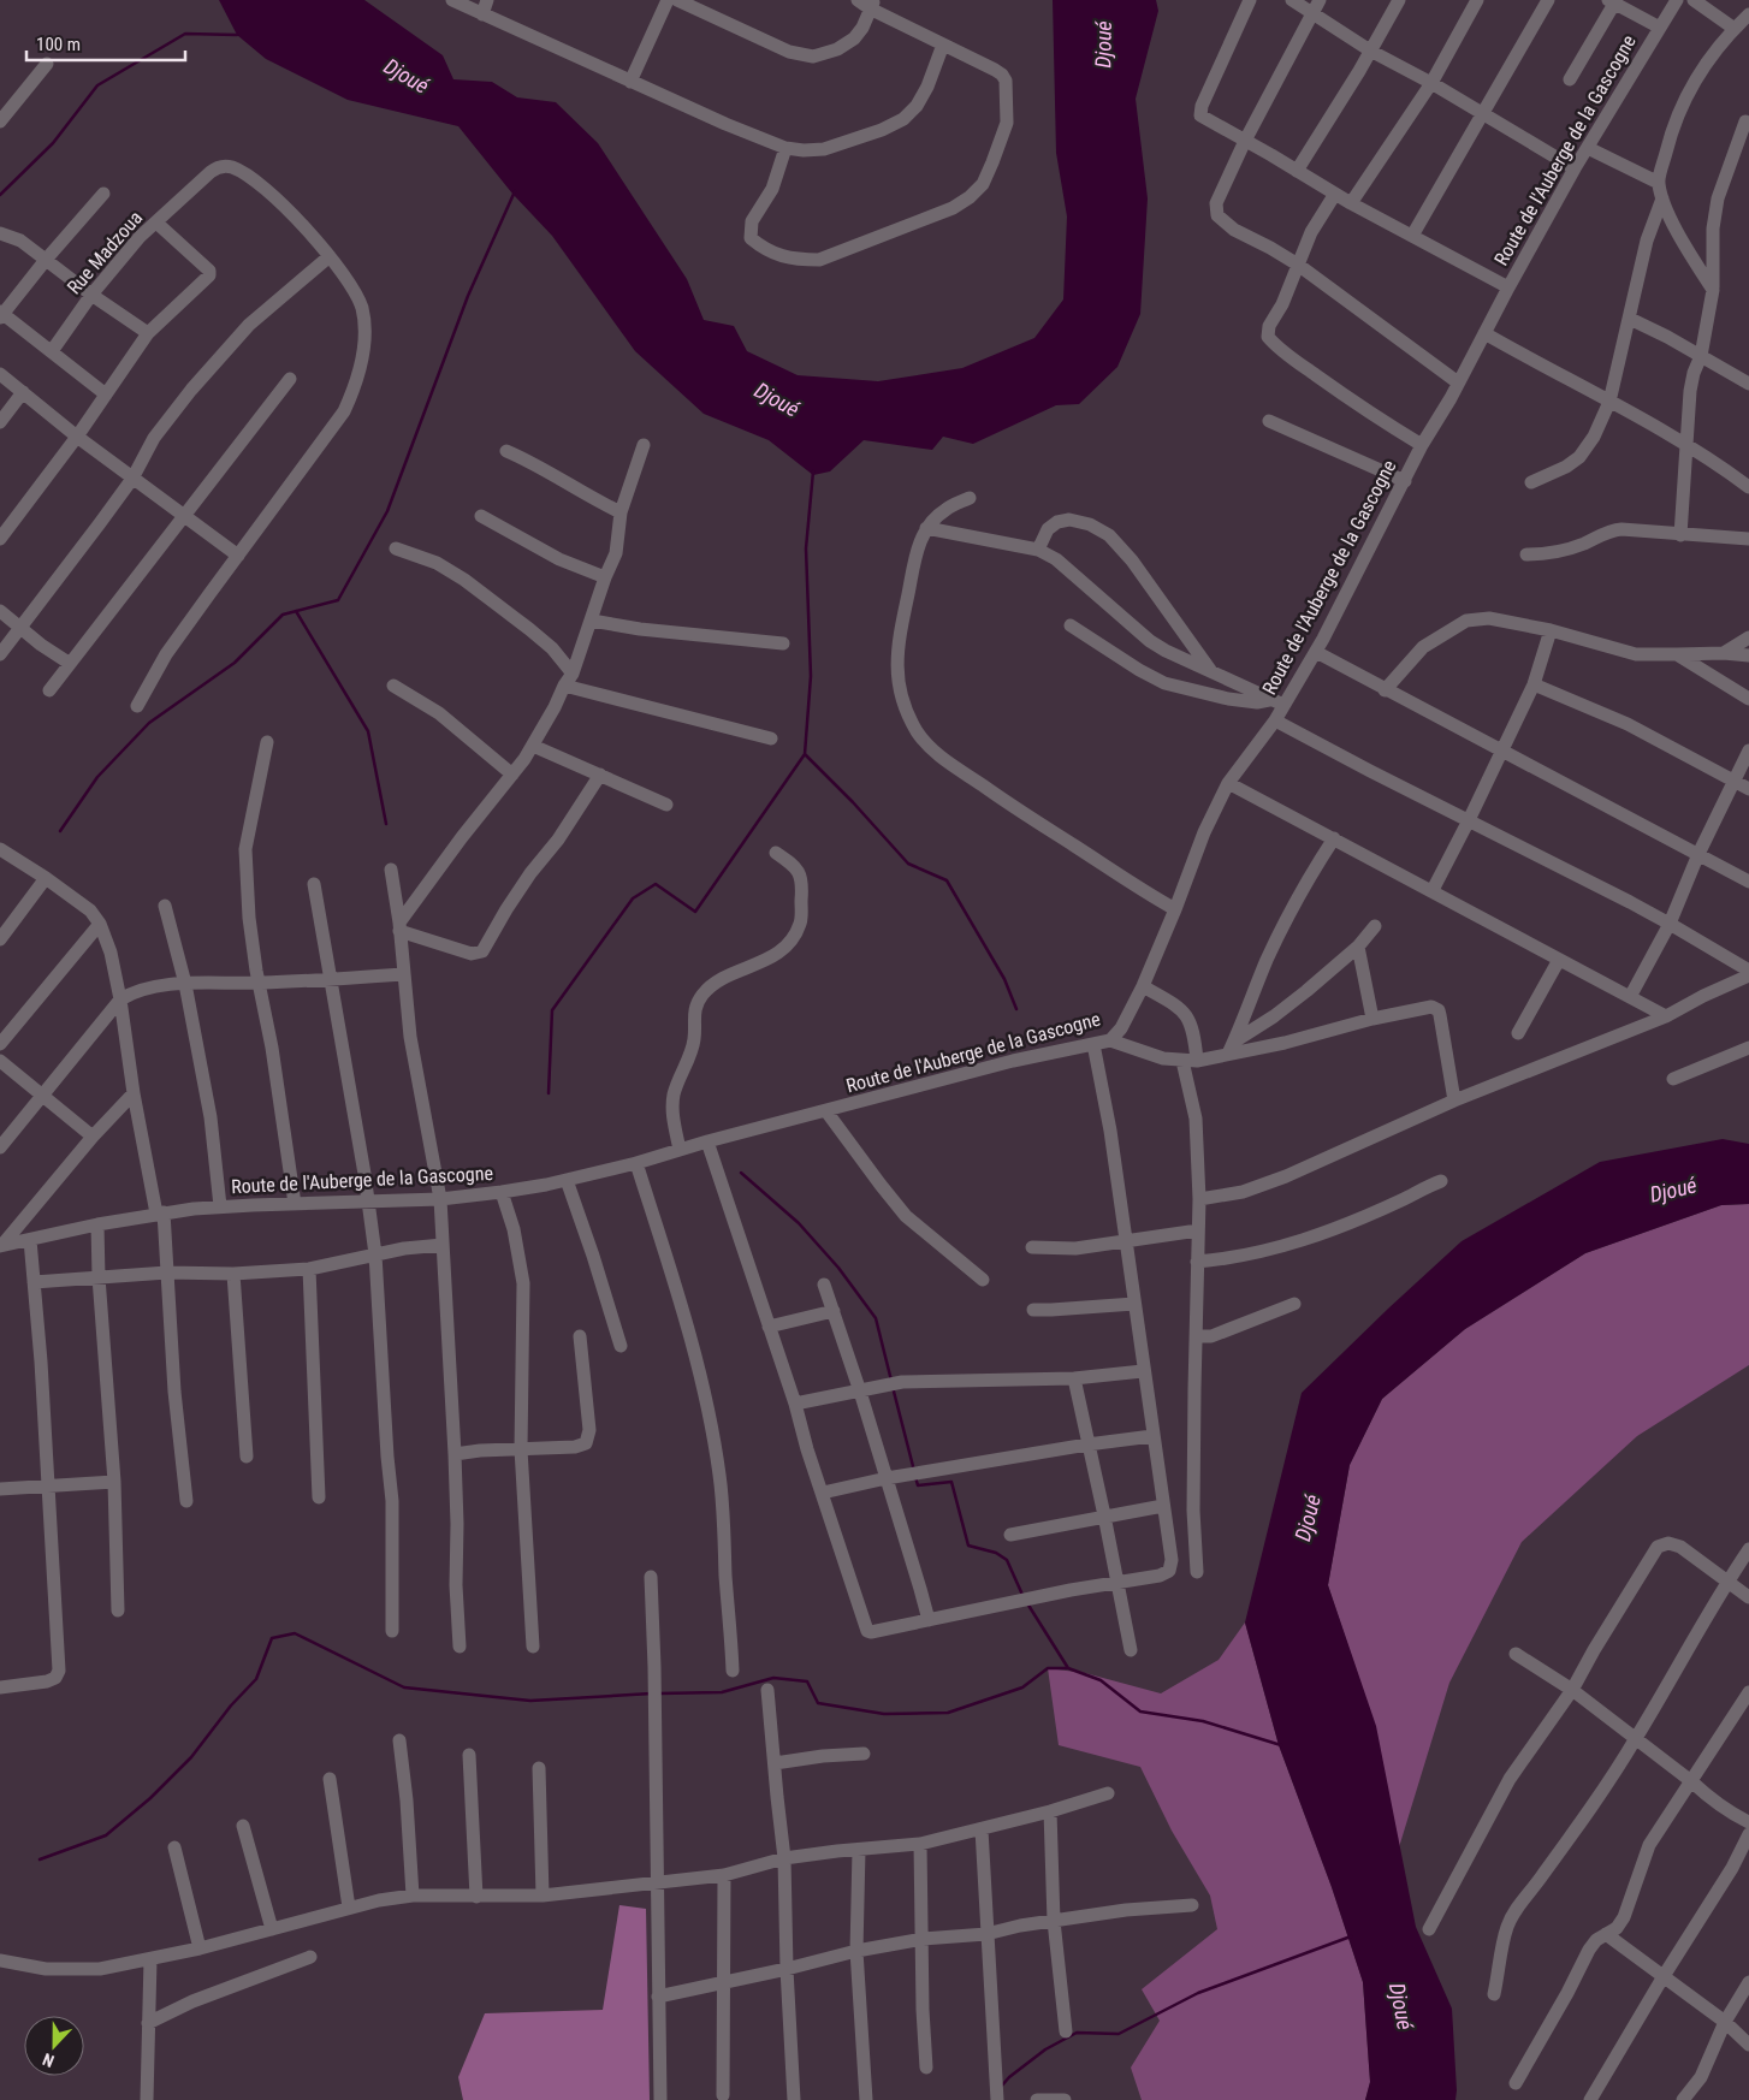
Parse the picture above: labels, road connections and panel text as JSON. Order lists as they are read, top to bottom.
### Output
{
  "streets": {
    "street": ["Route de l'Auberge de la Gascogne", "Rue Madzoua"]
  },
  "water": ["Djoué"],
  "scale_bar": "100 m",
  "north": "bottom"
}
